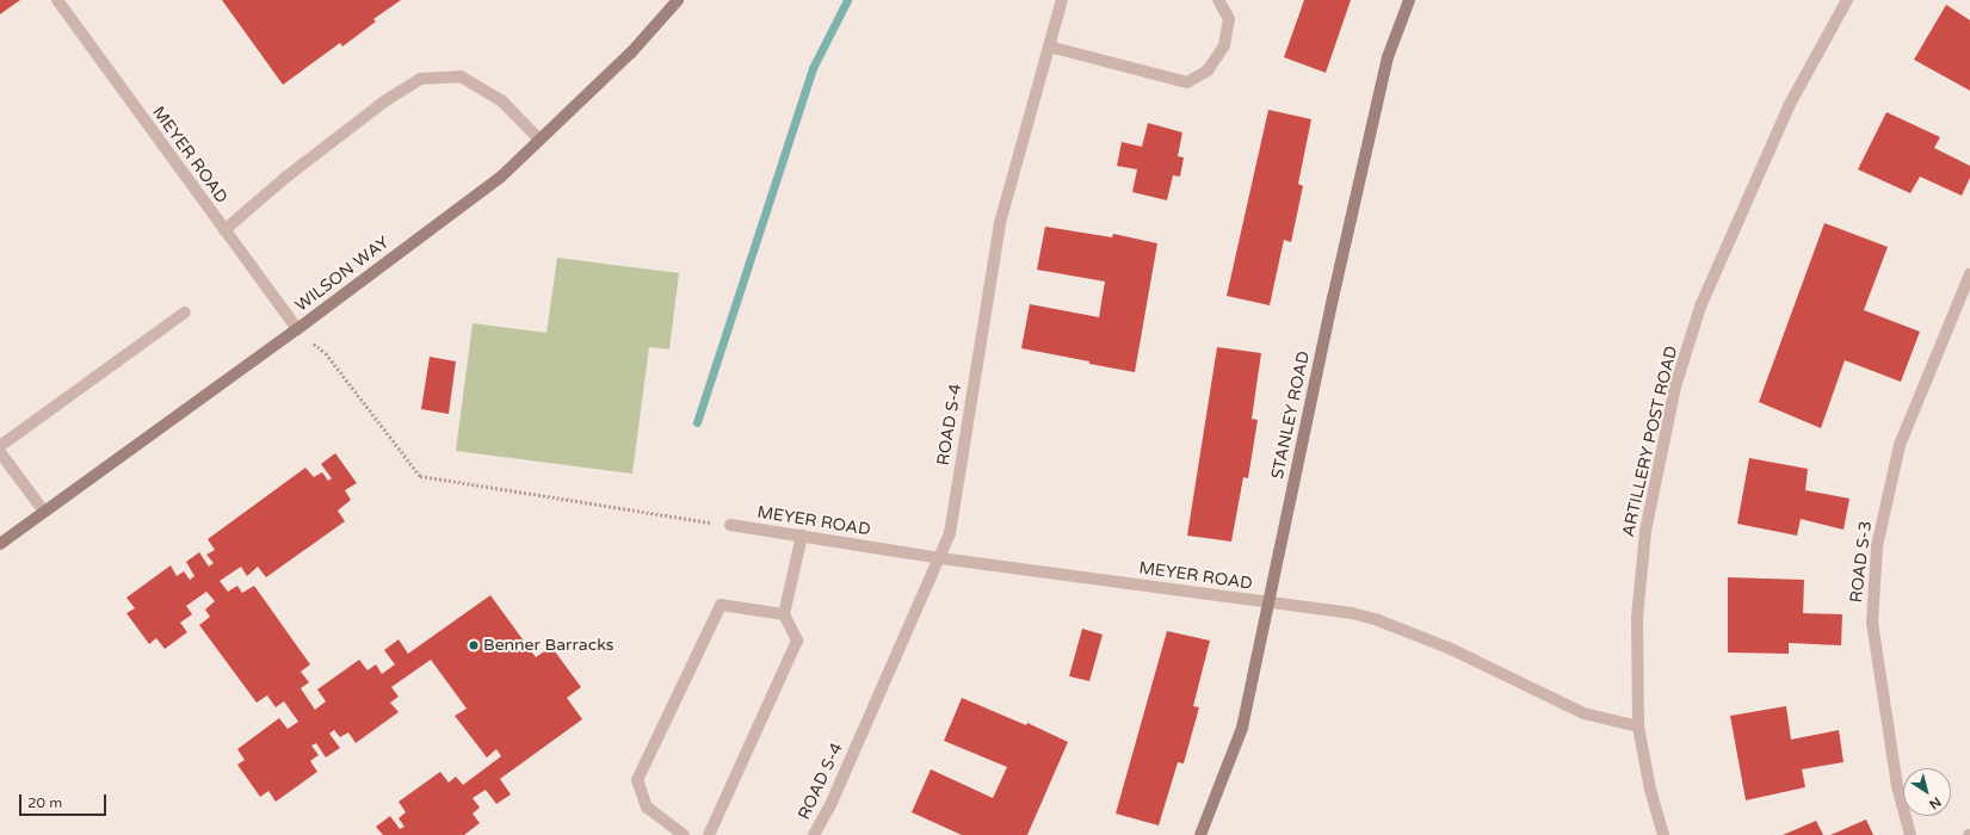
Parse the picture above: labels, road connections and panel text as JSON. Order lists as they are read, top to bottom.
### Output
{
  "streets": {
    "street": [
      "MEYER ROAD",
      "WILSON WAY",
      "STANLEY ROAD",
      "ROAD S-4",
      "ARTILLERY POST ROAD",
      "ROAD S-3"
    ]
  },
  "crossings": [
    ["MEYER ROAD", "WILSON WAY"],
    ["MEYER ROAD", "STANLEY ROAD"],
    ["MEYER ROAD", "ROAD S-4"],
    ["MEYER ROAD", "ARTILLERY POST ROAD"]
  ],
  "places": ["Benner Barracks"],
  "scale_bar": "20 m",
  "north": "bottom right"
}
